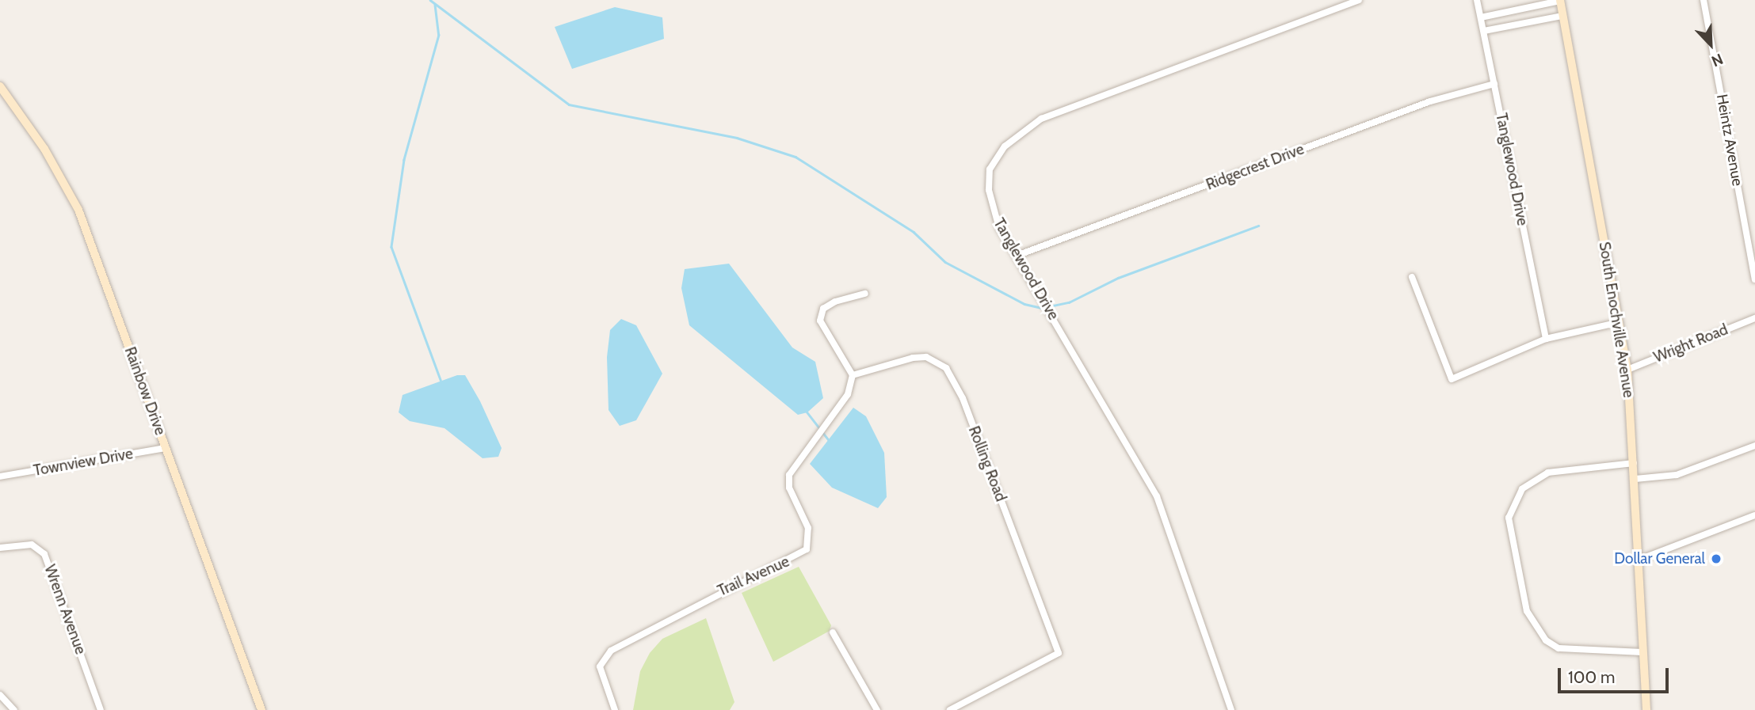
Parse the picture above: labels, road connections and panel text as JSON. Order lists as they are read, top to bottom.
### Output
{
  "streets": {
    "main road": ["South Enochville Avenue", "Rainbow Drive"],
    "street": [
      "Heintz Avenue",
      "Ridgecrest Drive",
      "Tanglewood Drive",
      "Wright Road",
      "Townview Drive",
      "Rolling Road",
      "Trail Avenue",
      "Wrenn Avenue"
    ]
  },
  "crossings": [
    ["Ridgecrest Drive", "Tanglewood Drive"],
    ["South Enochville Avenue", "Wright Road"],
    ["Rainbow Drive", "Townview Drive"],
    ["Rolling Road", "Trail Avenue"]
  ],
  "places": ["Dollar General"],
  "scale_bar": "100 m",
  "north": "bottom right"
}
